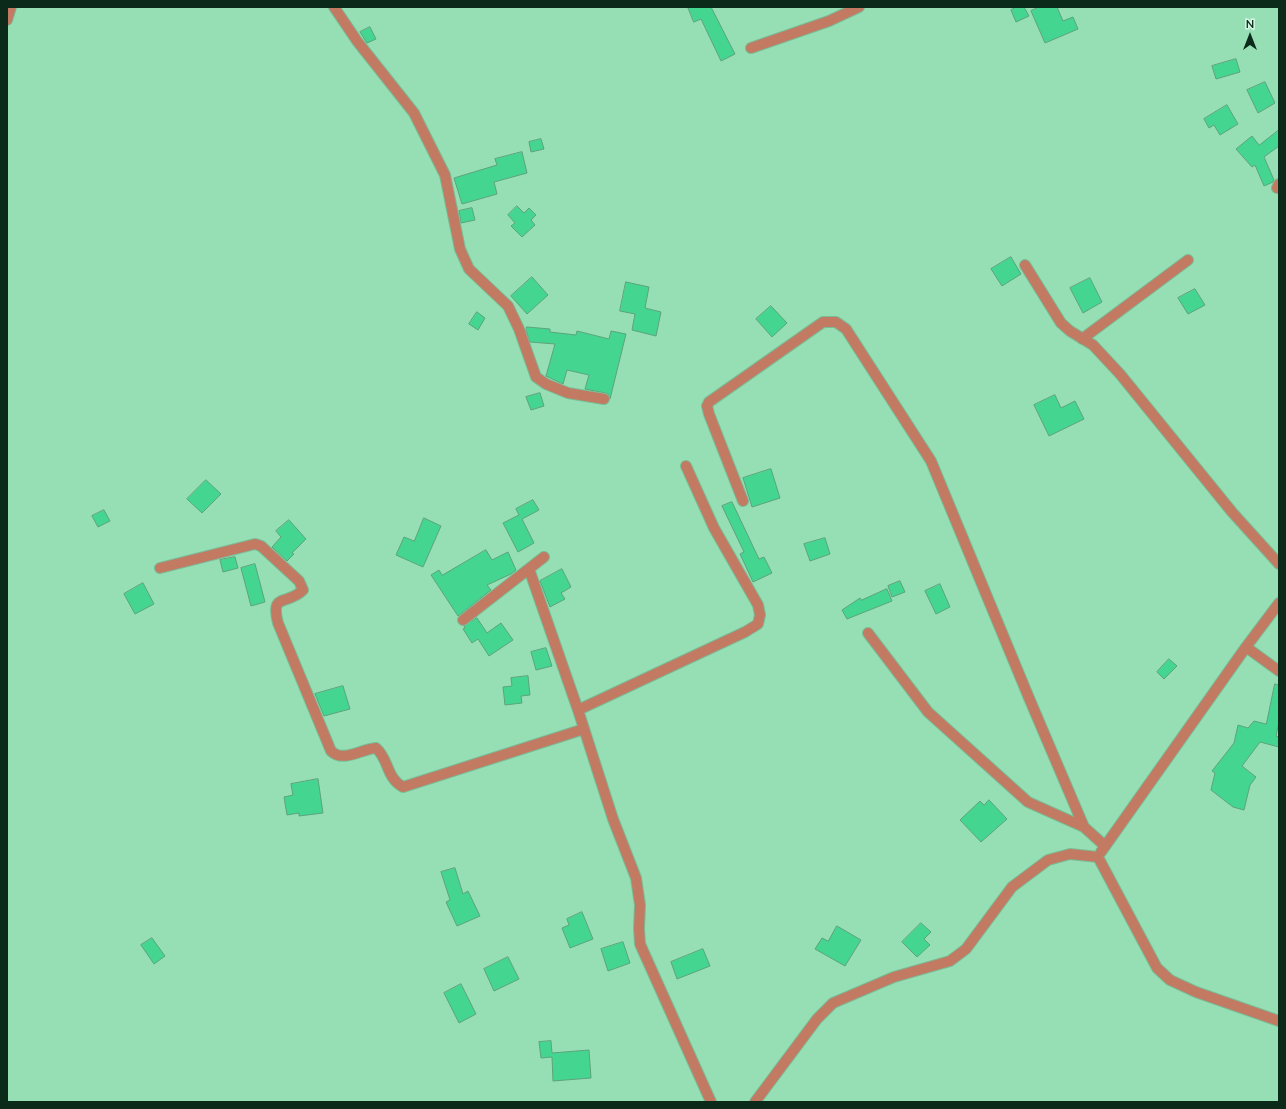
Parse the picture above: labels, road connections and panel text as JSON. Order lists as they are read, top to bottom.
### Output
{
  "north": "top"
}
